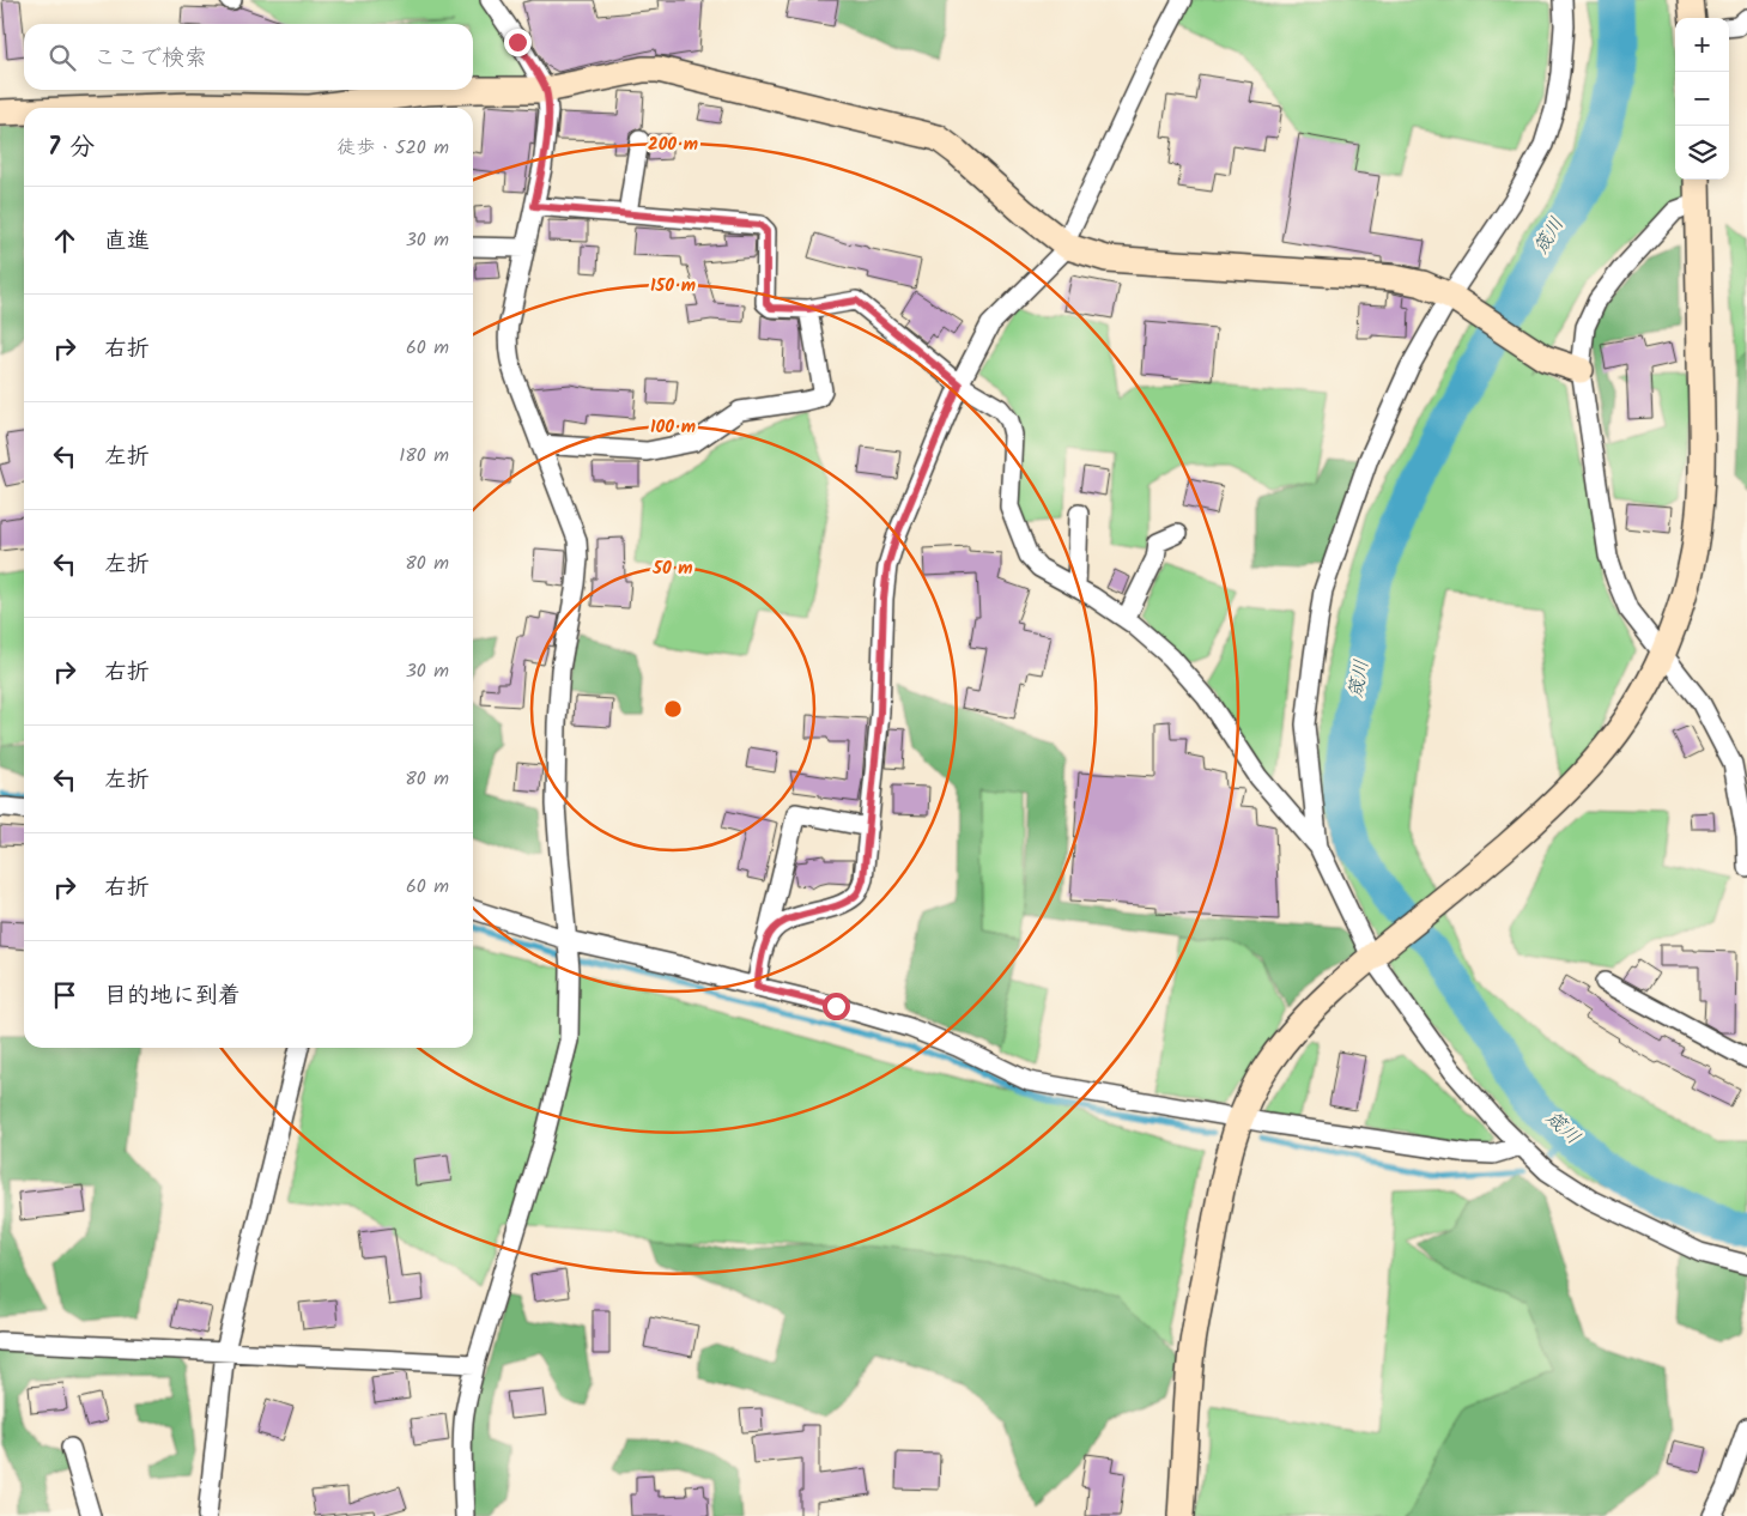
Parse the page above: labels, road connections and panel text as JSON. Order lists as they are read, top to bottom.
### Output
{
  "water": ["筬川"],
  "page": {
    "map_buttons": ["+", "−"],
    "search": "ここで検索",
    "heading": ["7 分", "徒歩 · 520 m"],
    "list": [
      ["直進", "30 m"],
      ["右折", "60 m"],
      ["左折", "180 m"],
      ["左折", "80 m"],
      ["右折", "30 m"],
      ["左折", "80 m"],
      ["右折", "60 m"],
      "目的地に到着"
    ]
  },
  "rings": [
    "200 m",
    "150 m",
    "100 m",
    "50 m"
  ]
}
